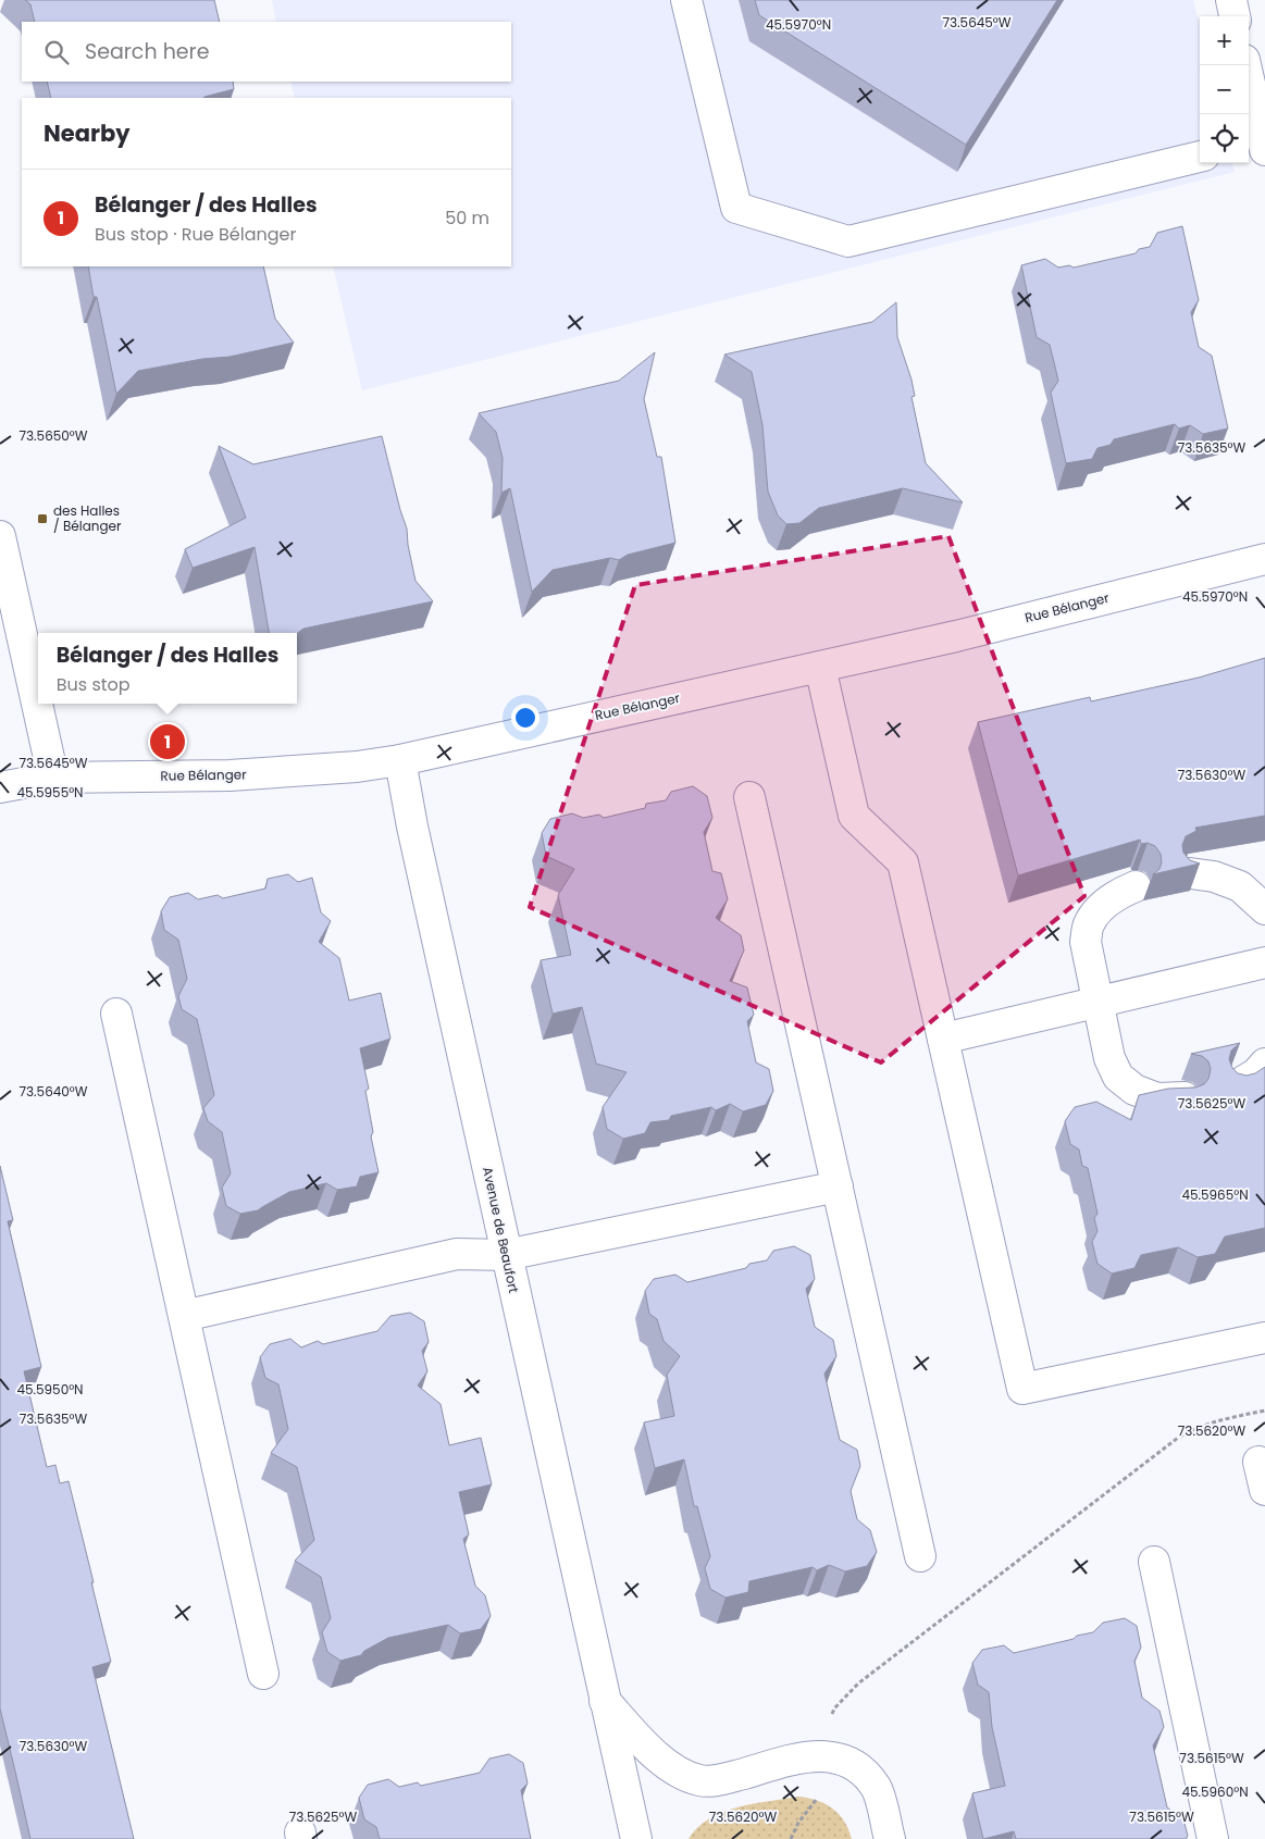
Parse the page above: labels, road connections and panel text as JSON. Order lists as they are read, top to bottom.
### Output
{
  "streets": {
    "street": ["Rue Bélanger", "Avenue de Beaufort"]
  },
  "crossings": [
    ["Rue Bélanger", "Avenue de Beaufort"]
  ],
  "places": {
    "transit": ["des Halles / Bélanger"]
  },
  "page": {
    "map_buttons": ["+", "−"],
    "search": "Search here",
    "heading": "Nearby",
    "list": [
      {
        "mark": "1",
        "name": "Bélanger / des Halles",
        "note": "Bus stop · Rue Bélanger",
        "value": "50 m"
      }
    ],
    "popup": ["Bélanger / des Halles", "Bus stop"],
    "pins": "1"
  },
  "coordinates": [
    "73.5645°W",
    "45.5970°N",
    "73.5650°W",
    "73.5635°W",
    "73.5630°W",
    "45.5955°N",
    "73.5640°W",
    "73.5625°W",
    "45.5965°N",
    "45.5950°N",
    "73.5620°W",
    "73.5615°W",
    "45.5960°N"
  ]
}
